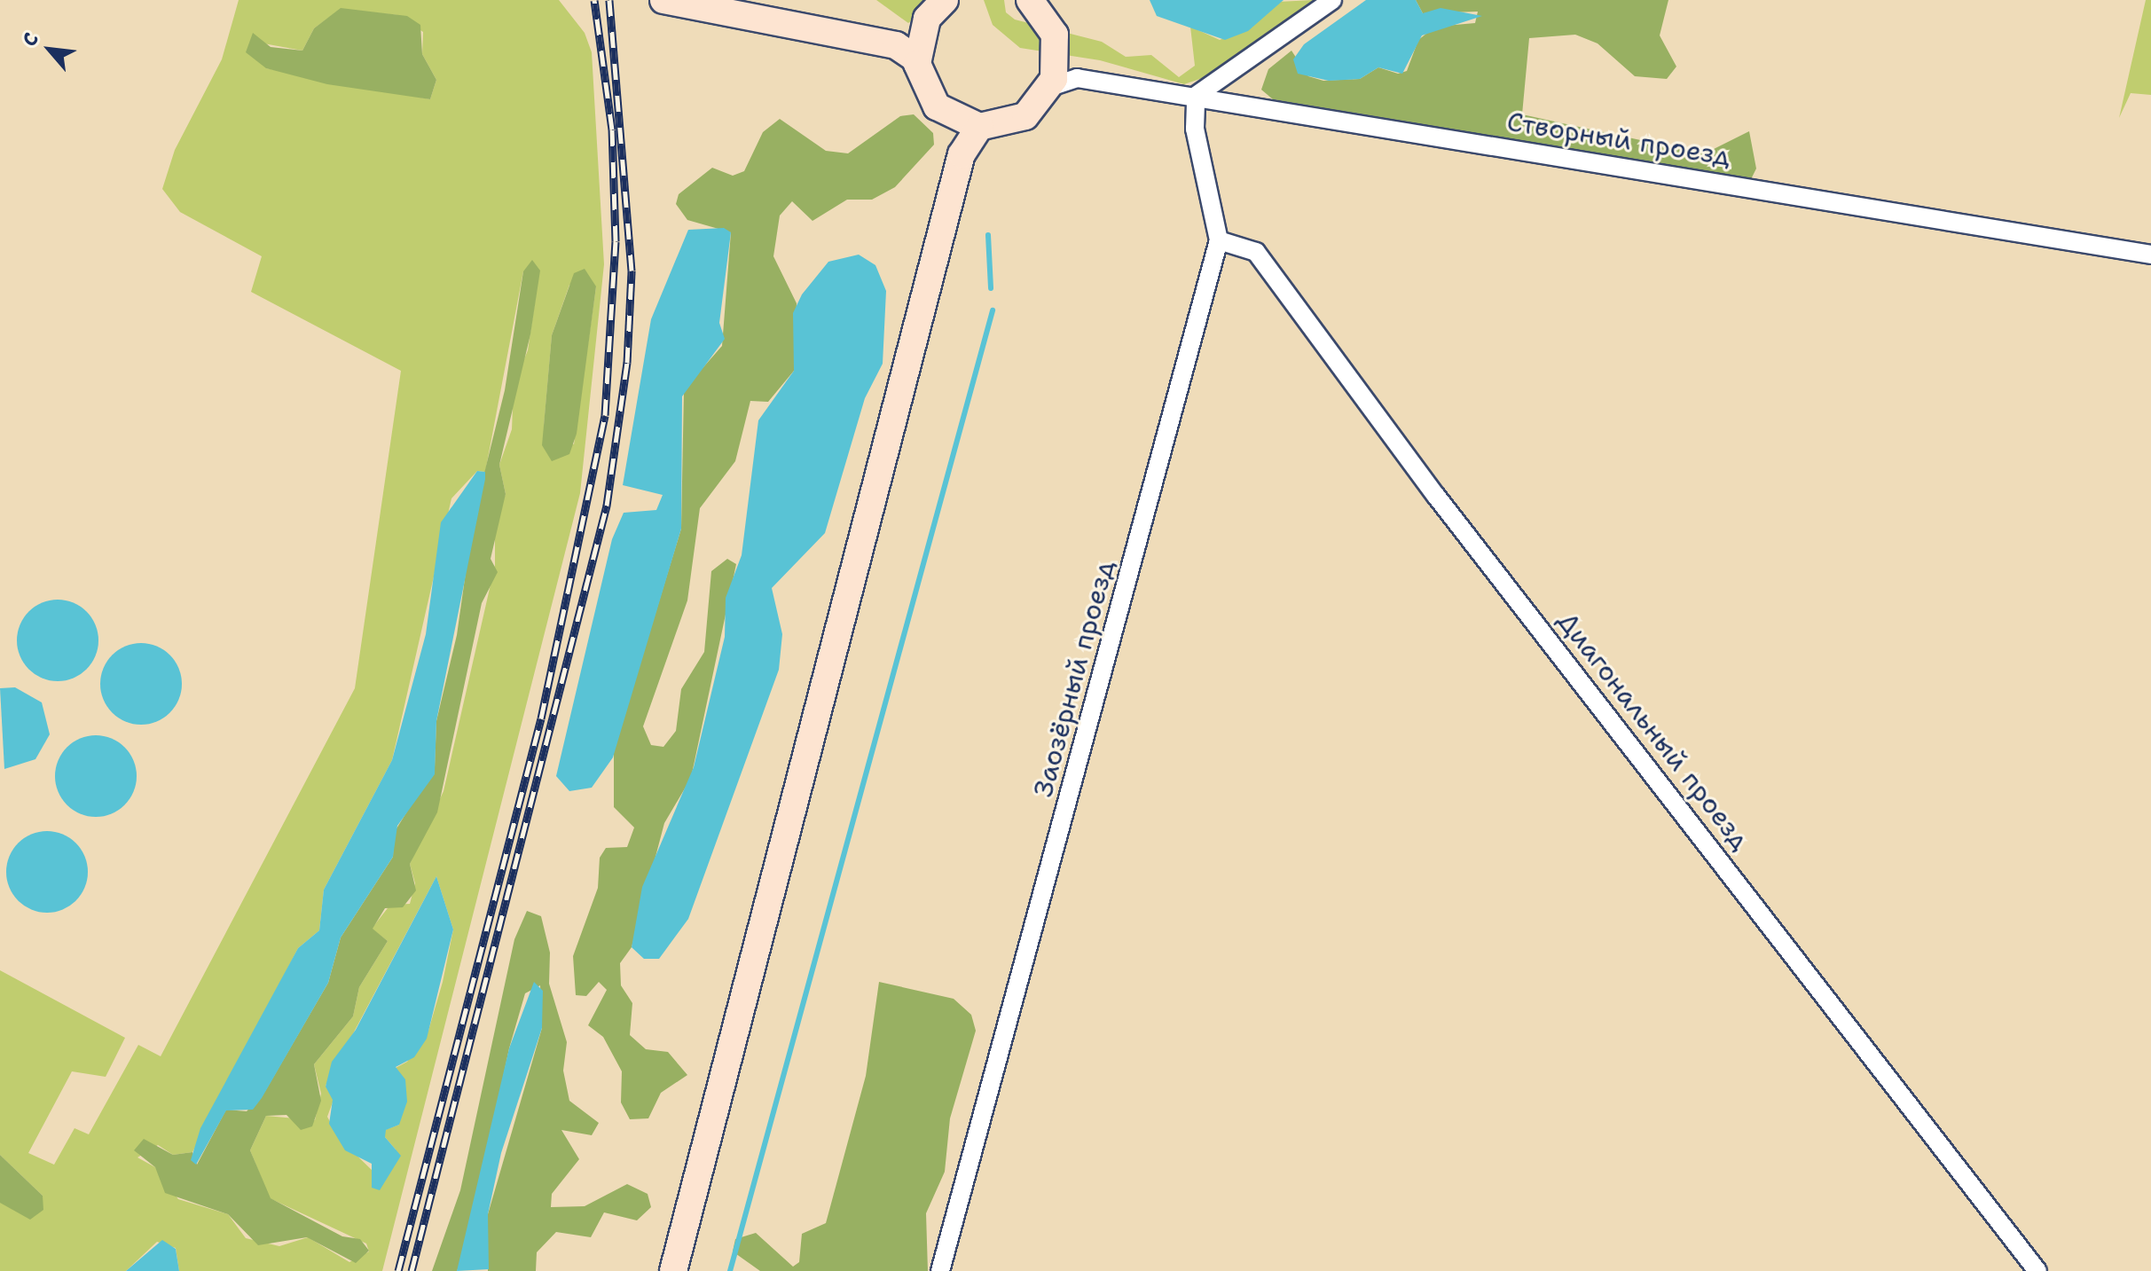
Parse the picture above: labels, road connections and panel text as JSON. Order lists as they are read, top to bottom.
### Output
{
  "streets": {
    "street": ["Створный проезд", "Заозёрный проезд", "Диагональный проезд"]
  },
  "crossings": [
    ["Створный проезд", "Заозёрный проезд"],
    ["Заозёрный проезд", "Диагональный проезд"]
  ],
  "north": "top left"
}
